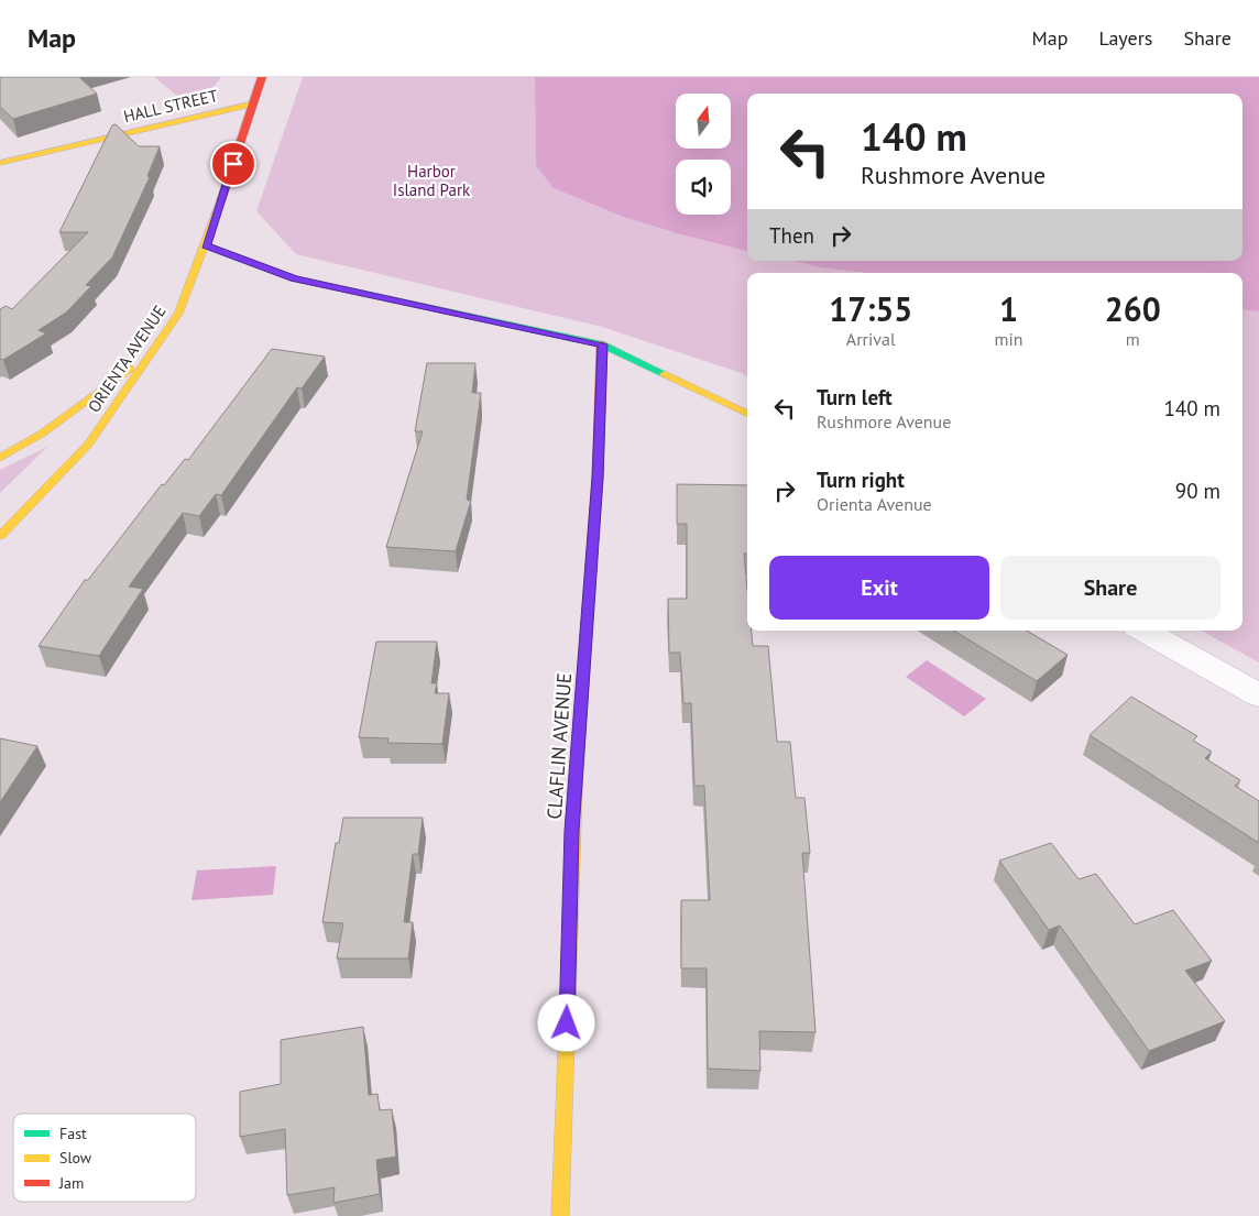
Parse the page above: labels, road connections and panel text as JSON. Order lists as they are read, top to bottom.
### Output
{
  "streets": {
    "street": ["HALL STREET", "ORIENTA AVENUE", "CLAFLIN AVENUE"]
  },
  "crossings": [
    ["HALL STREET", "ORIENTA AVENUE"]
  ],
  "parks": ["Harbor Island Park"],
  "legend": ["Fast", "Slow", "Jam"],
  "north": "top",
  "page": {
    "header": "Map",
    "nav": ["Map", "Layers", "Share"],
    "turn": ["140 m", "Rushmore Avenue"],
    "then": "Then",
    "eta": [
      "17:55",
      "Arrival",
      "1",
      "min",
      "260",
      "m"
    ],
    "list": [
      {
        "name": "Turn left",
        "note": "Rushmore Avenue",
        "value": "140 m"
      },
      {
        "name": "Turn right",
        "note": "Orienta Avenue",
        "value": "90 m"
      }
    ],
    "buttons": ["Exit", "Share"]
  }
}
